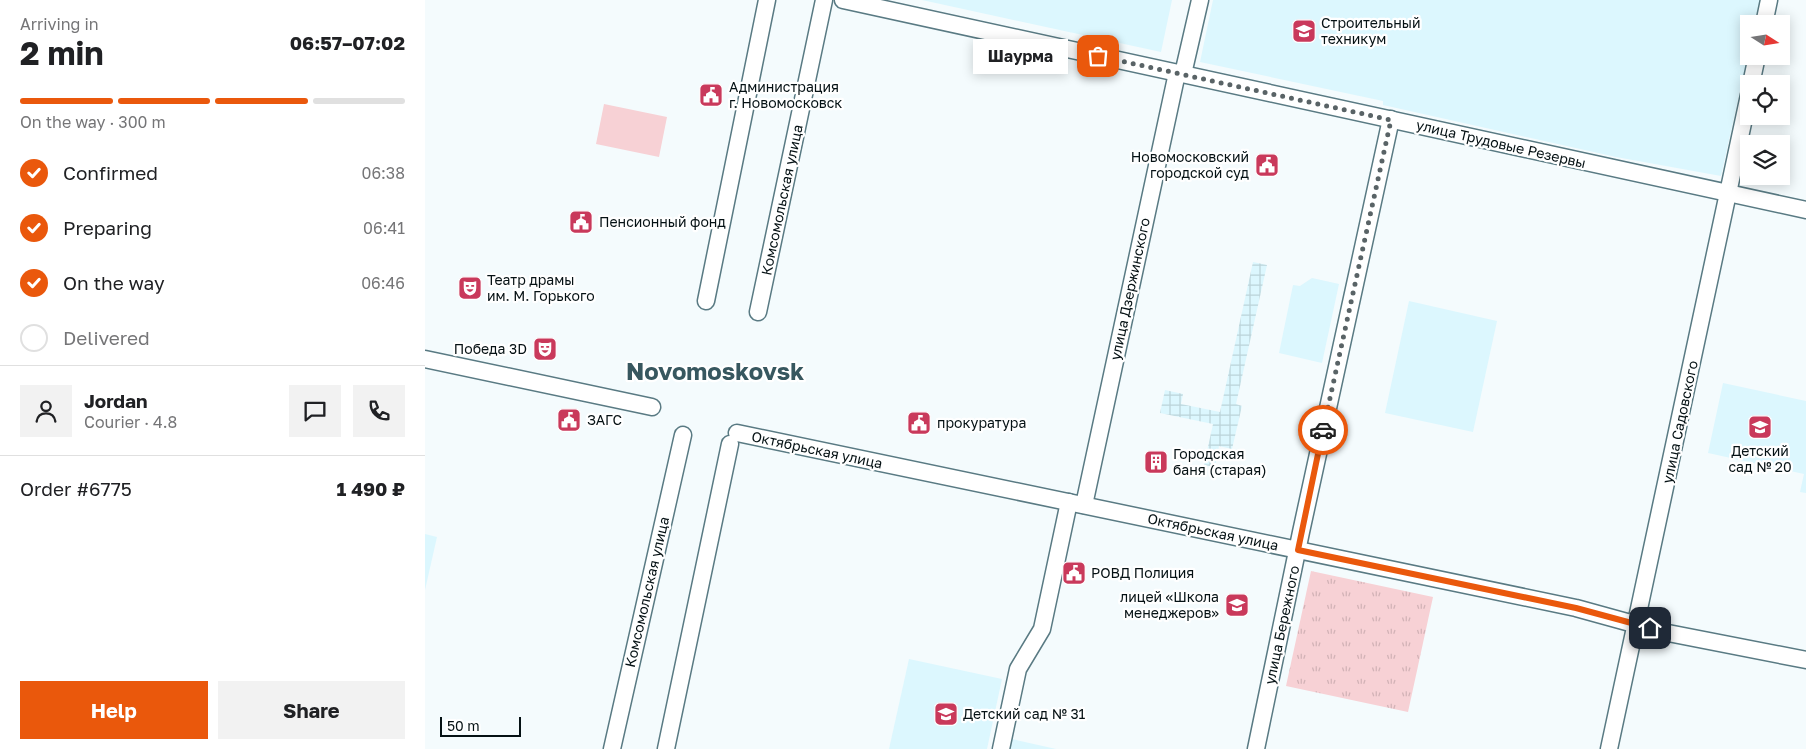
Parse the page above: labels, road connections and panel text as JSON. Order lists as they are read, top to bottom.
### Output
{
  "streets": {
    "street": [
      "улица Трудовые Резервы",
      "Комсомольская улица",
      "улица Дзержинского",
      "улица Садовского",
      "Октябрьская улица",
      "улица Бережного"
    ]
  },
  "crossings": [
    ["улица Трудовые Резервы", "улица Дзержинского"],
    ["улица Трудовые Резервы", "улица Садовского"],
    ["улица Трудовые Резервы", "улица Бережного"],
    ["улица Дзержинского", "Октябрьская улица"],
    ["улица Садовского", "Октябрьская улица"],
    ["Октябрьская улица", "улица Бережного"]
  ],
  "districts": ["Novomoskovsk"],
  "places": {
    "school or university": [
      "Строительный техникум",
      "Детский сад № 20",
      "лицей «Школа менеджеров»",
      "Детский сад № 31"
    ],
    "other": ["Шаурма"],
    "public building": [
      "Администрация г. Новомосковск",
      "Новомосковский городской суд",
      "Пенсионный фонд",
      "ЗАГС",
      "прокуратура",
      "РОВД Полиция"
    ],
    "theatre": ["Театр драмы им. М. Горького", "Победа 3D"],
    "building": ["Городская баня (старая)"]
  },
  "scale_bar": "50 m",
  "north": "right",
  "page": {
    "heading": ["2 min", "Arriving in", "06:57–07:02"],
    "panel": [
      "Jordan",
      "Courier · 4.8",
      "Order #6775",
      "1 490 ₽"
    ],
    "bubble": "Шаурма",
    "bar": "On the way · 300 m",
    "list": [
      ["Confirmed", "06:38"],
      ["Preparing", "06:41"],
      ["On the way", "06:46"],
      "Delivered"
    ],
    "buttons": ["Help", "Share"],
    "scale": "50 m"
  }
}
